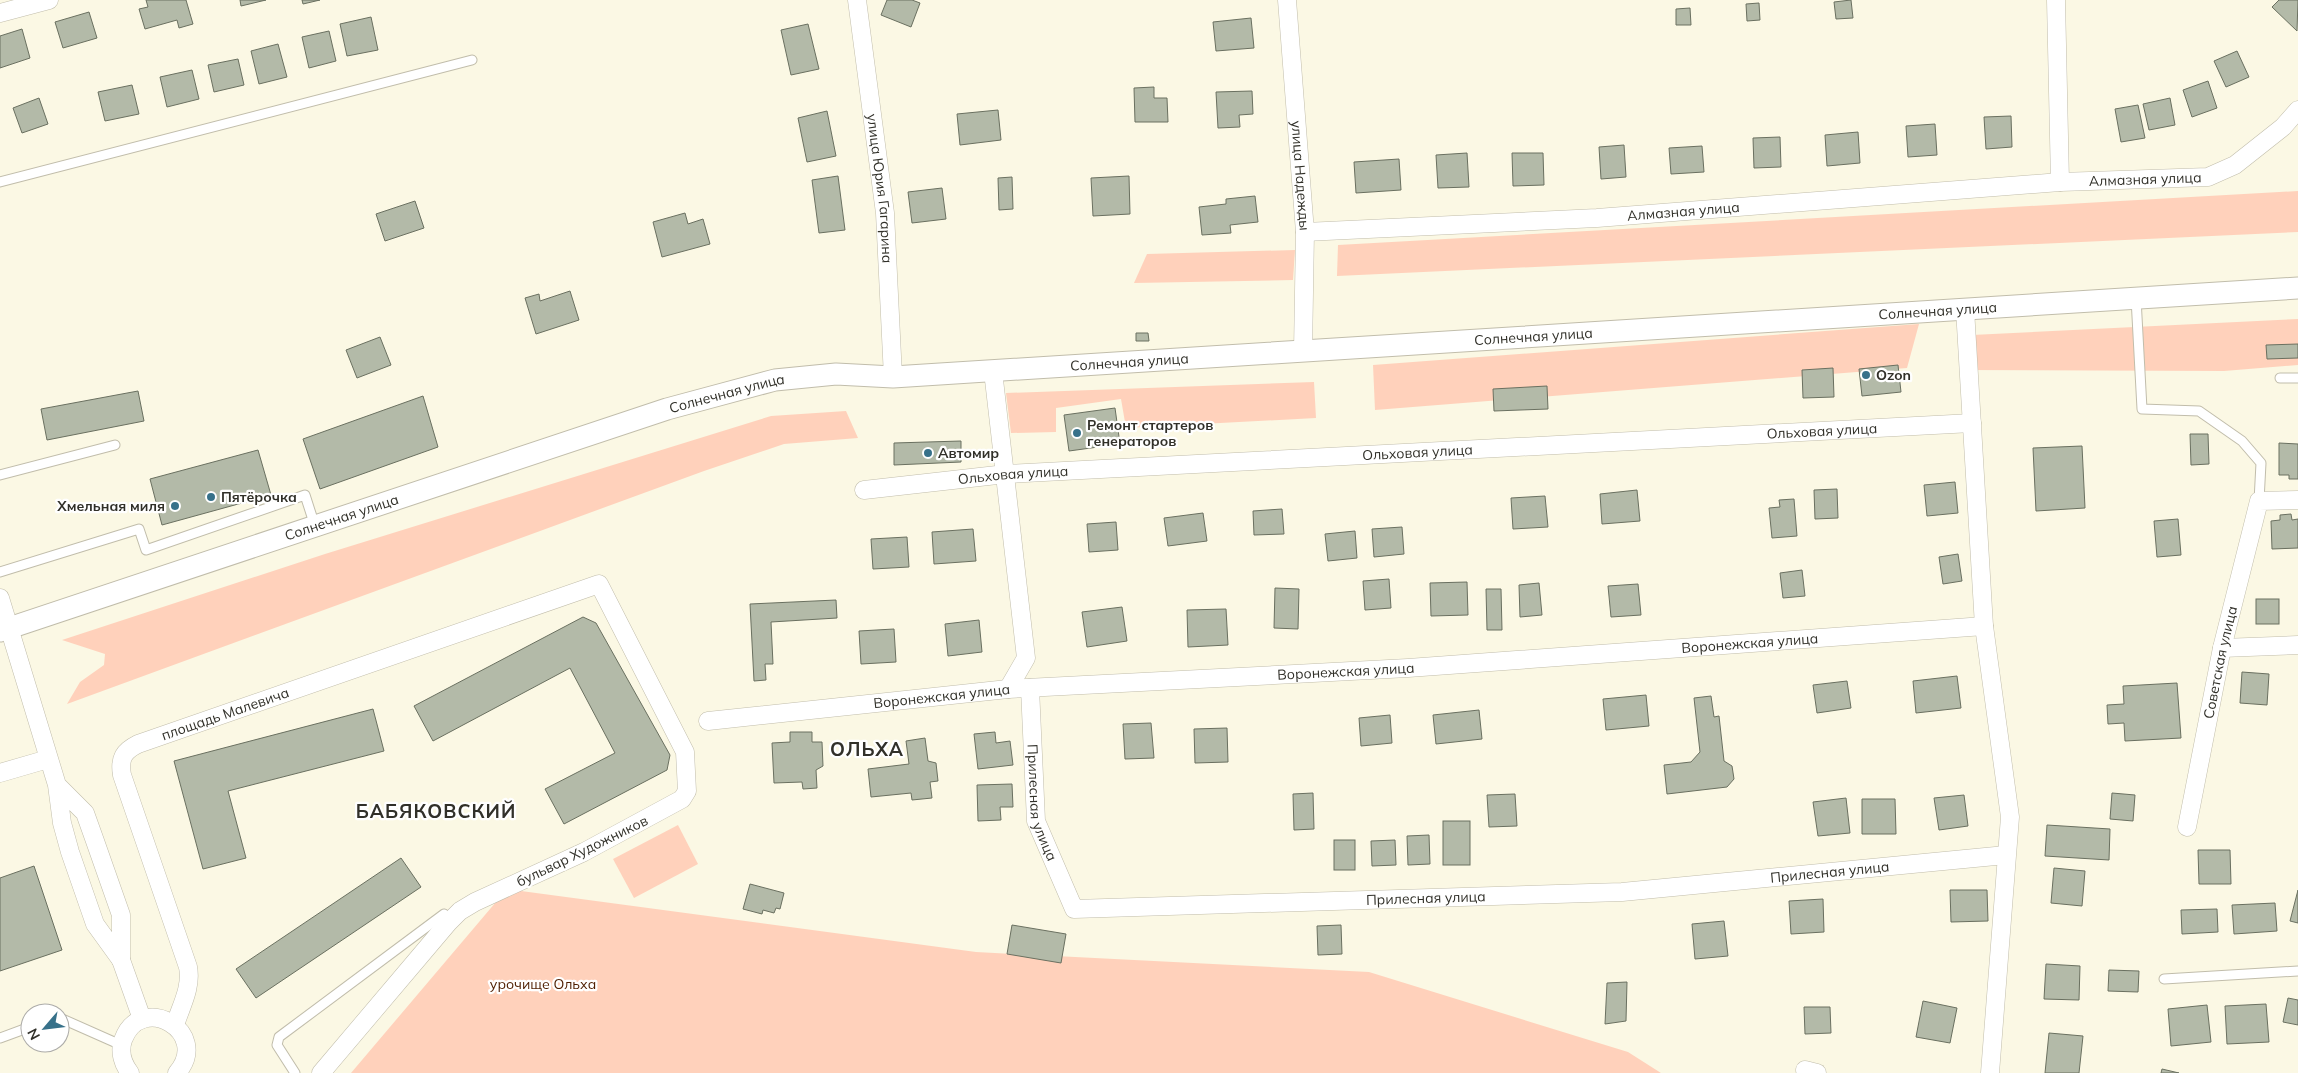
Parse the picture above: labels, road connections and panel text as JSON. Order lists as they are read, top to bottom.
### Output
{
  "streets": {
    "street": [
      "улица Надежды",
      "Алмазная улица",
      "улица Юрия Гагарина",
      "Солнечная улица",
      "Ольховая улица",
      "Воронежская улица",
      "Советская улица",
      "площадь Малевича",
      "Прилесная улица",
      "бульвар Художников"
    ]
  },
  "crossings": [
    ["улица Надежды", "Алмазная улица"],
    ["улица Надежды", "Солнечная улица"],
    ["улица Юрия Гагарина", "Солнечная улица"],
    ["Воронежская улица", "Прилесная улица"],
    ["площадь Малевича", "бульвар Художников"]
  ],
  "districts": ["ОЛЬХА", "БАБЯКОВСКИЙ"],
  "parks": ["урочище Ольха"],
  "places": [
    "Ozon",
    "Ремонт стартеров генераторов",
    "Автомир",
    "Пятёрочка",
    "Хмельная миля"
  ],
  "north": "bottom left"
}
